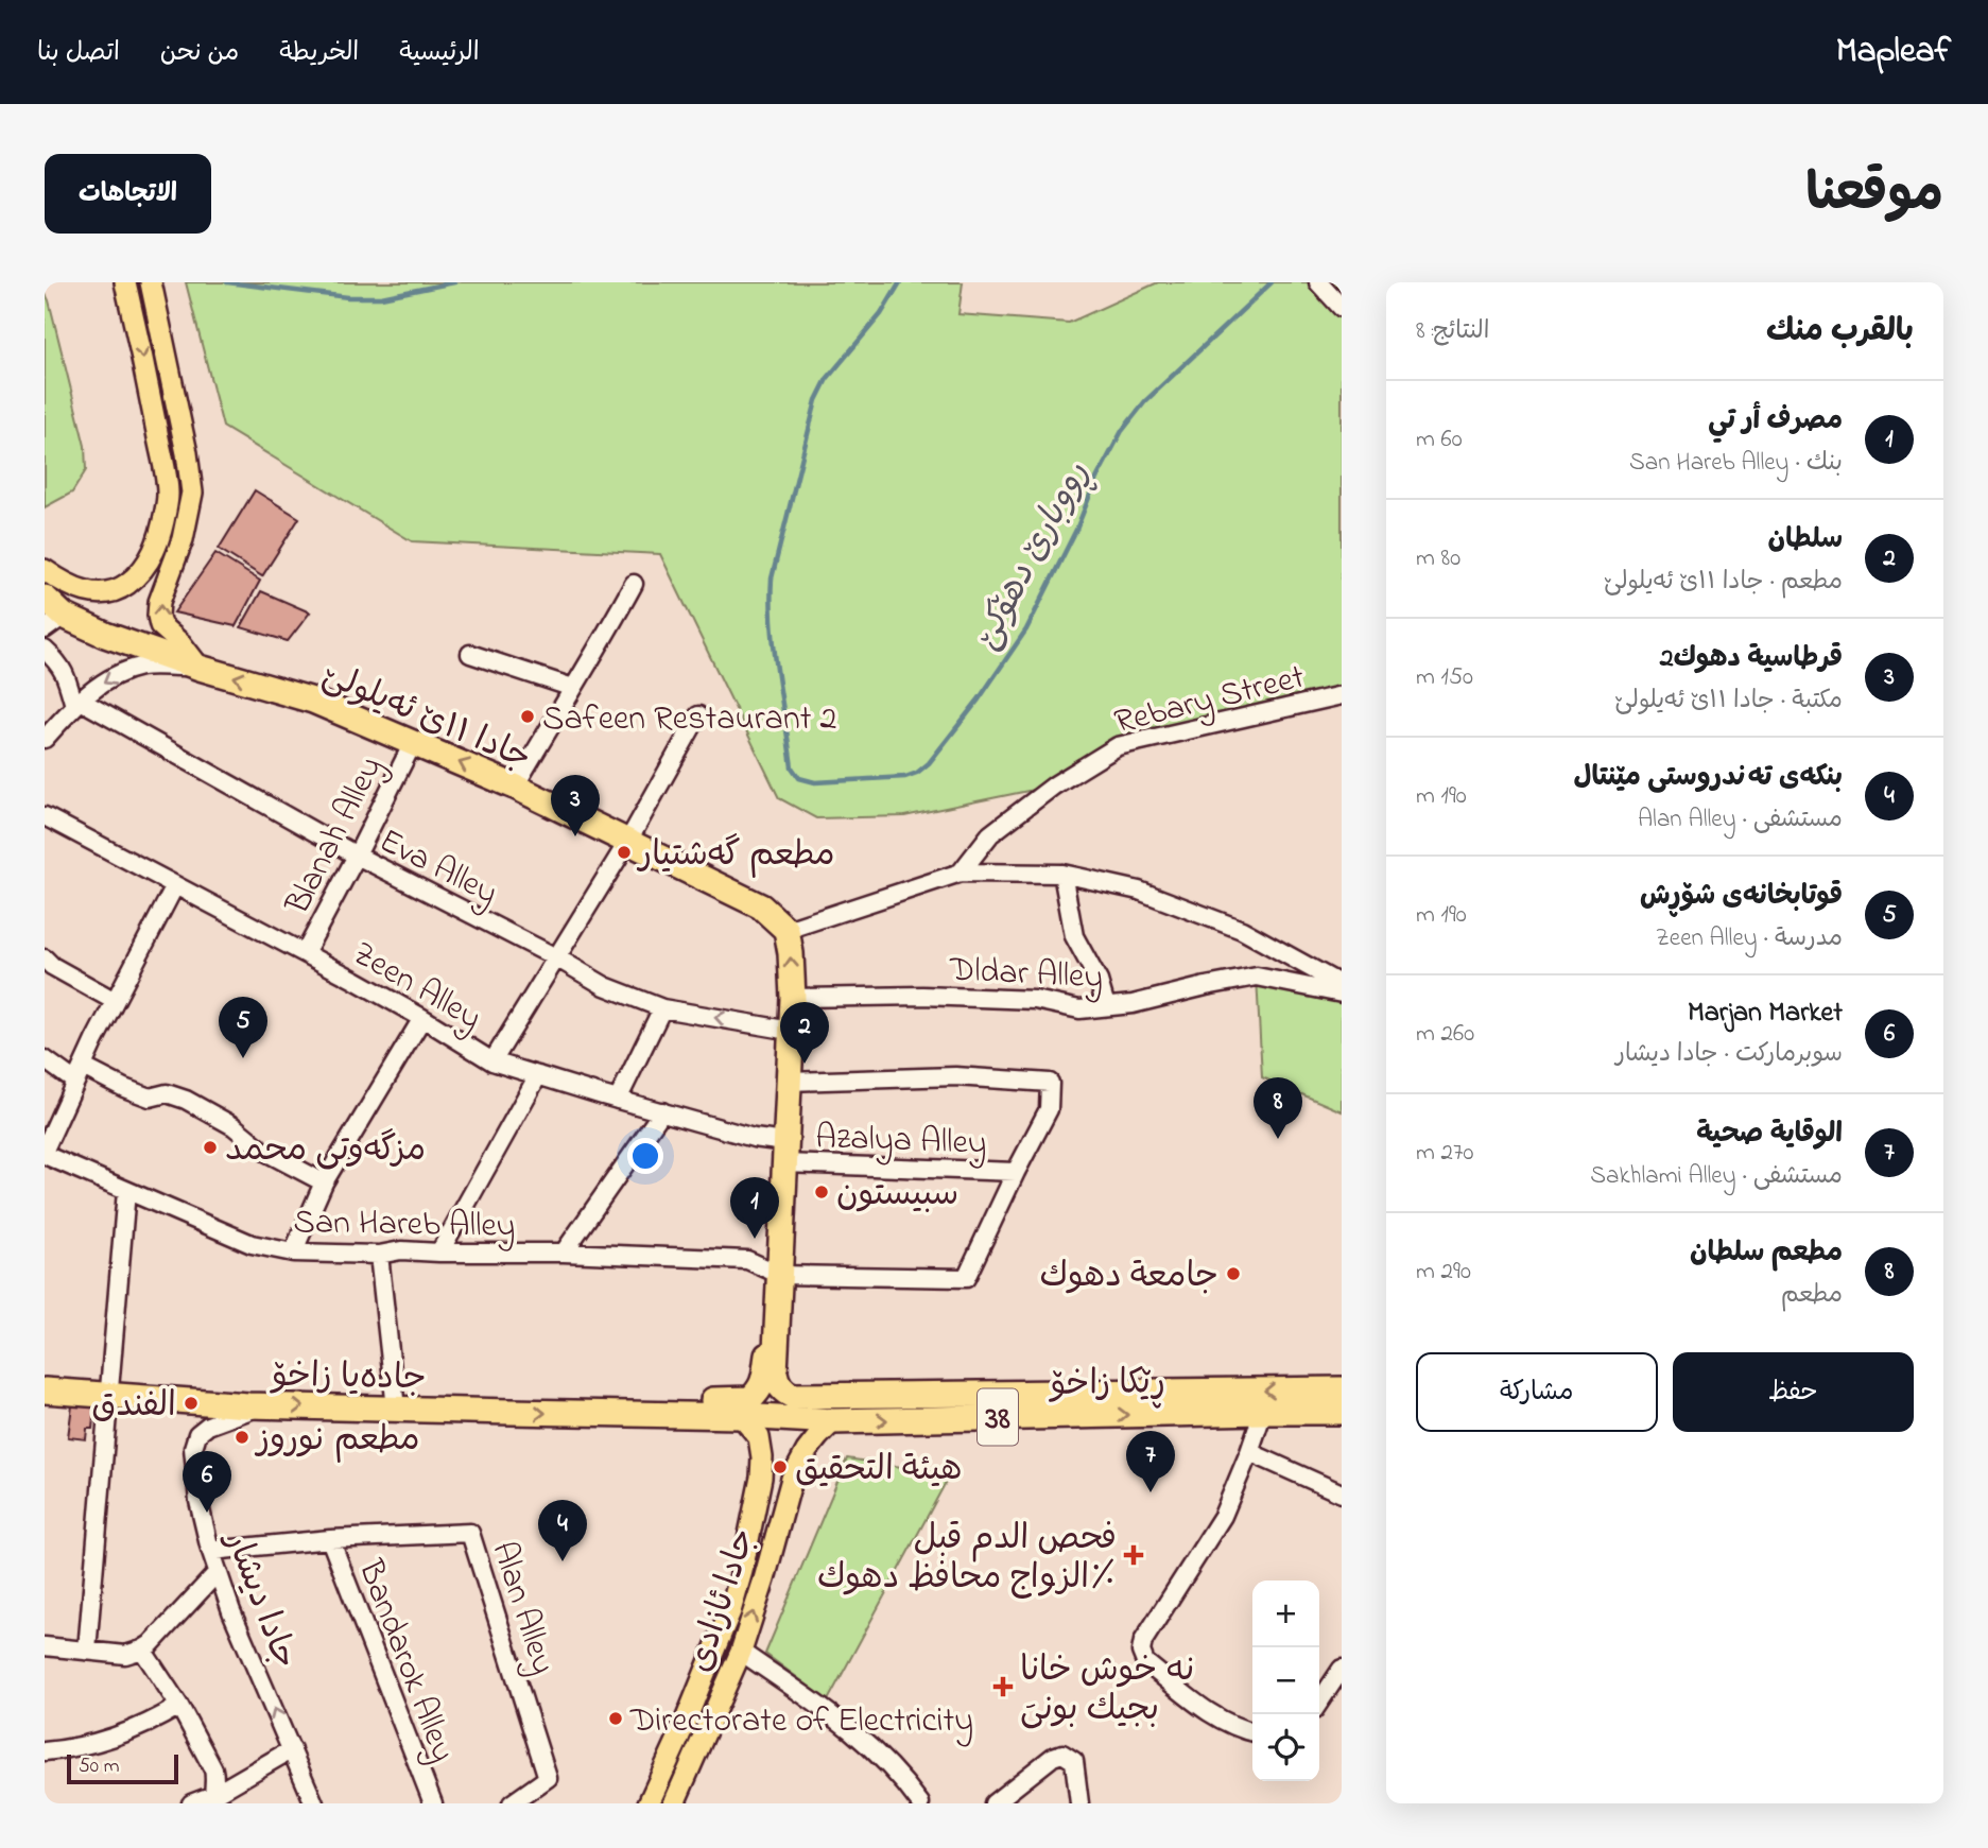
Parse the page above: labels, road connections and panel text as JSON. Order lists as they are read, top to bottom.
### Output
{
  "streets": {
    "highway": [
      "جادا ١١ێ ئه‌یلولێ",
      "جادەیا زاخۆ",
      "ڕێکا زاخۆ",
      "38"
    ],
    "main road": ["جادا ئازادی"],
    "street": [
      "Rebary Street",
      "Blanah Alley",
      "Eva Alley",
      "Dldar Alley",
      "Zeen Alley",
      "Azalya Alley",
      "San Hareb Alley",
      "جادا دیشار",
      "Alan Alley",
      "Bandarok Alley"
    ]
  },
  "crossings": [
    ["جادا ١١ێ ئه‌یلولێ", "Blanah Alley"],
    ["Blanah Alley", "Eva Alley"],
    ["Blanah Alley", "Zeen Alley"],
    ["Zeen Alley", "Azalya Alley"],
    ["جادەیا زاخۆ", "ڕێکا زاخۆ"],
    ["جادەیا زاخۆ", "جادا دیشار"],
    ["ڕێکا زاخۆ", "جادا ئازادی"],
    ["جادا دیشار", "Alan Alley"],
    ["Alan Alley", "Bandarok Alley"]
  ],
  "one_way": ["جادا ١١ێ ئه‌یلولێ", "جادەیا زاخۆ"],
  "water": ["ڕووبارێ دهۆكێ"],
  "places": {
    "other": [
      "Safeen Restaurant 2",
      "مطعم گەشتیار",
      "مزگەوتی محمد",
      "سبيستون",
      "جامعة دهوك",
      "الفندق",
      "مطعم نوروز",
      "هيئة التحقيق",
      "Directorate of Electricity"
    ],
    "health": ["فحص الدم قبل الزواج محافظ دهوك٪", "نه خوش خانا بجيك بونىَ"]
  },
  "scale_bar": "50 m",
  "page": {
    "header": "Mapleaf",
    "nav": [
      "الرئيسية",
      "الخريطة",
      "من نحن",
      "اتصل بنا"
    ],
    "title": "موقعنا",
    "buttons": [
      "الاتجاهات",
      ["حفظ", "مشاركة"]
    ],
    "heading": ["بالقرب منك", "النتائج: 8"],
    "list": [
      {
        "mark": "1",
        "name": "مصرف أر تي",
        "note": "بنك · San Hareb Alley",
        "value": "60 m"
      },
      {
        "mark": "2",
        "name": "سلطان",
        "note": "مطعم · جادا ١١ێ ئه‌یلولێ",
        "value": "80 m"
      },
      {
        "mark": "3",
        "name": "قرطاسية دهوك2",
        "note": "مكتبة · جادا ١١ێ ئه‌یلولێ",
        "value": "150 m"
      },
      {
        "mark": "4",
        "name": "بنکەی تەندروستی مێنتال",
        "note": "مستشفى · Alan Alley",
        "value": "190 m"
      },
      {
        "mark": "5",
        "name": "قوتابخانەی شۆڕش",
        "note": "مدرسة · Zeen Alley",
        "value": "190 m"
      },
      {
        "mark": "6",
        "name": "Marjan Market",
        "note": "سوبرماركت · جادا دیشار",
        "value": "260 m"
      },
      {
        "mark": "7",
        "name": "الوقایة صحیة",
        "note": "مستشفى · Sakhlami Alley",
        "value": "270 m"
      },
      {
        "mark": "8",
        "name": "مطعم سلطان",
        "note": "مطعم",
        "value": "290 m"
      }
    ],
    "pins": [
      "3",
      "5",
      "2",
      "8",
      "1",
      "7",
      "6",
      "4"
    ],
    "map_buttons": ["+", "−"],
    "scale": "50 m"
  }
}
